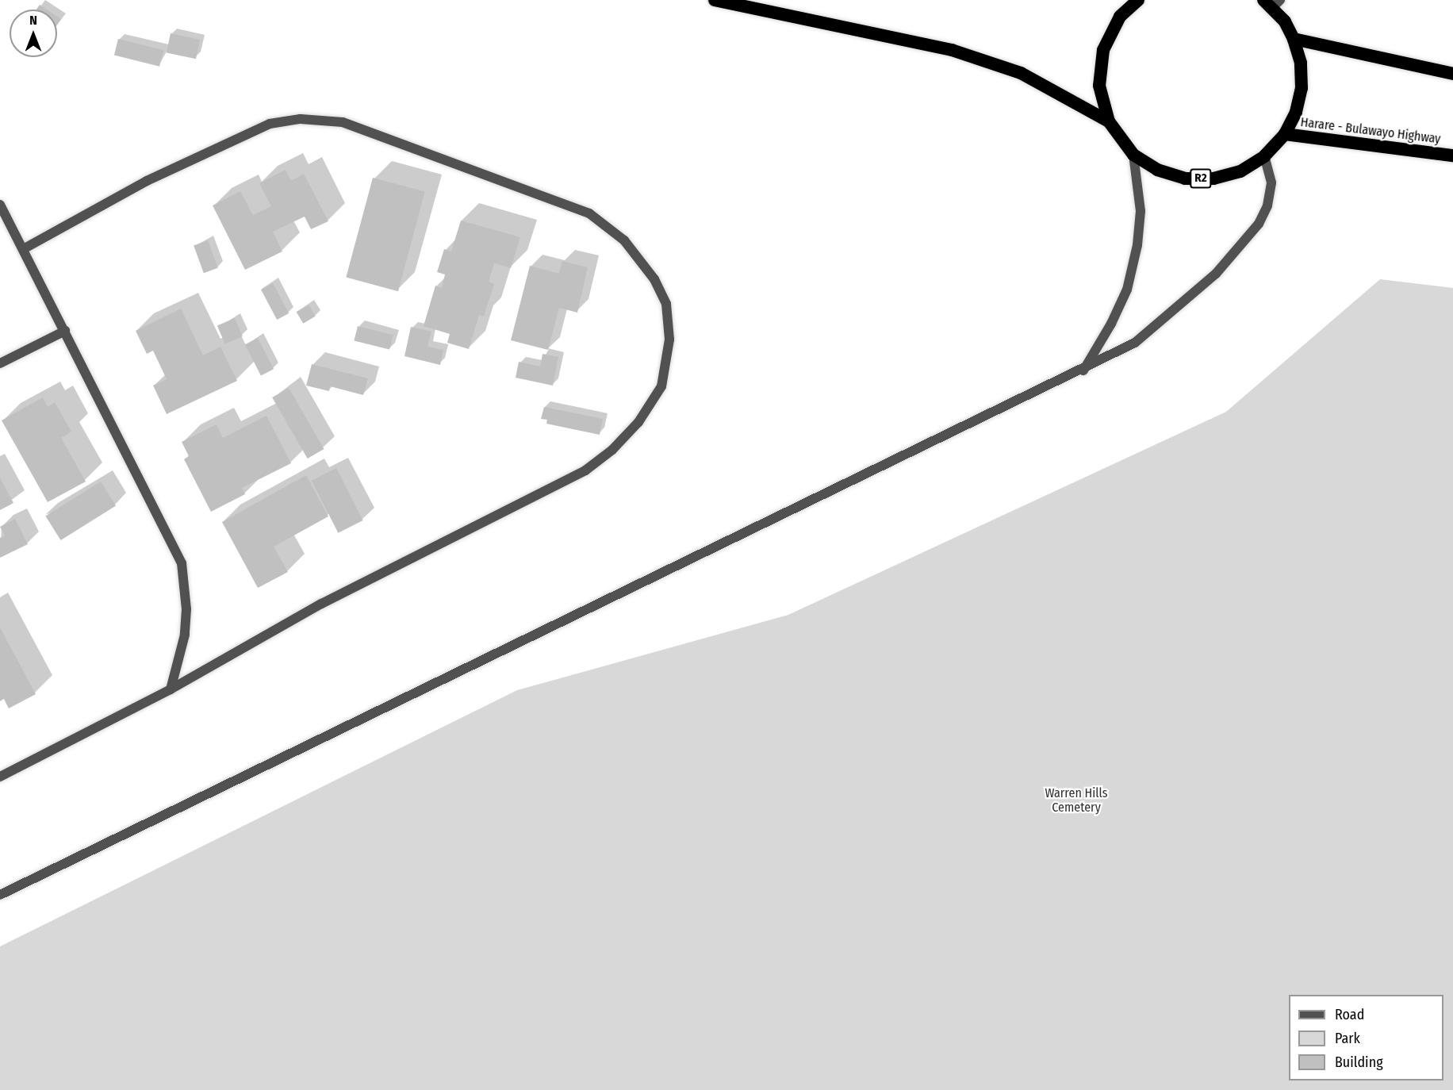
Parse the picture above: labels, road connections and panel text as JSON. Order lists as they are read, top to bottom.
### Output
{
  "streets": {
    "highway": ["Harare - Bulawayo Highway", "R2"]
  },
  "parks": ["Warren Hills Cemetery"],
  "legend": ["Road", "Park", "Building"],
  "north": "top"
}
